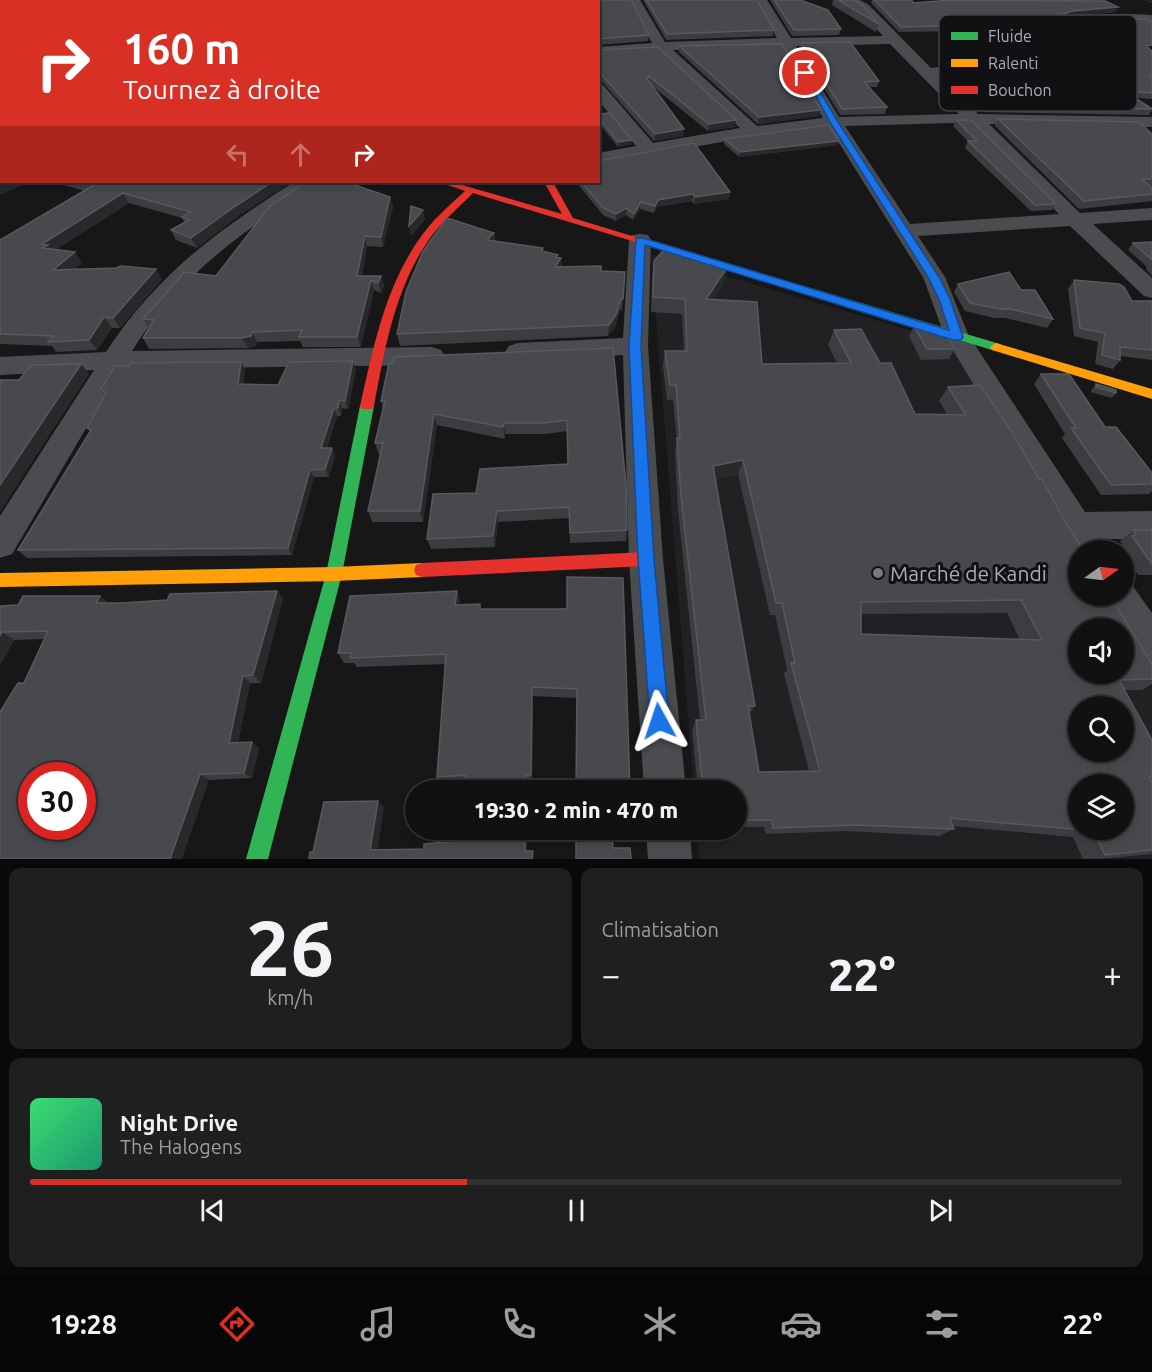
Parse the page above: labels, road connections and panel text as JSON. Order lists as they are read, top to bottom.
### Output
{
  "places": ["Marché de Kandi"],
  "legend": ["Fluide", "Ralenti", "Bouchon"],
  "north": "right",
  "page": {
    "turn": ["160 m", "Tournez à droite"],
    "limit": "30",
    "trip": "19:30 · 2 min · 470 m",
    "tile": [
      ["26", "km/h"],
      "Climatisation"
    ],
    "heat": ["−", "22°", "+"],
    "song": ["Night Drive", "The Halogens"],
    "tabs": ["19:28", "22°"]
  }
}
